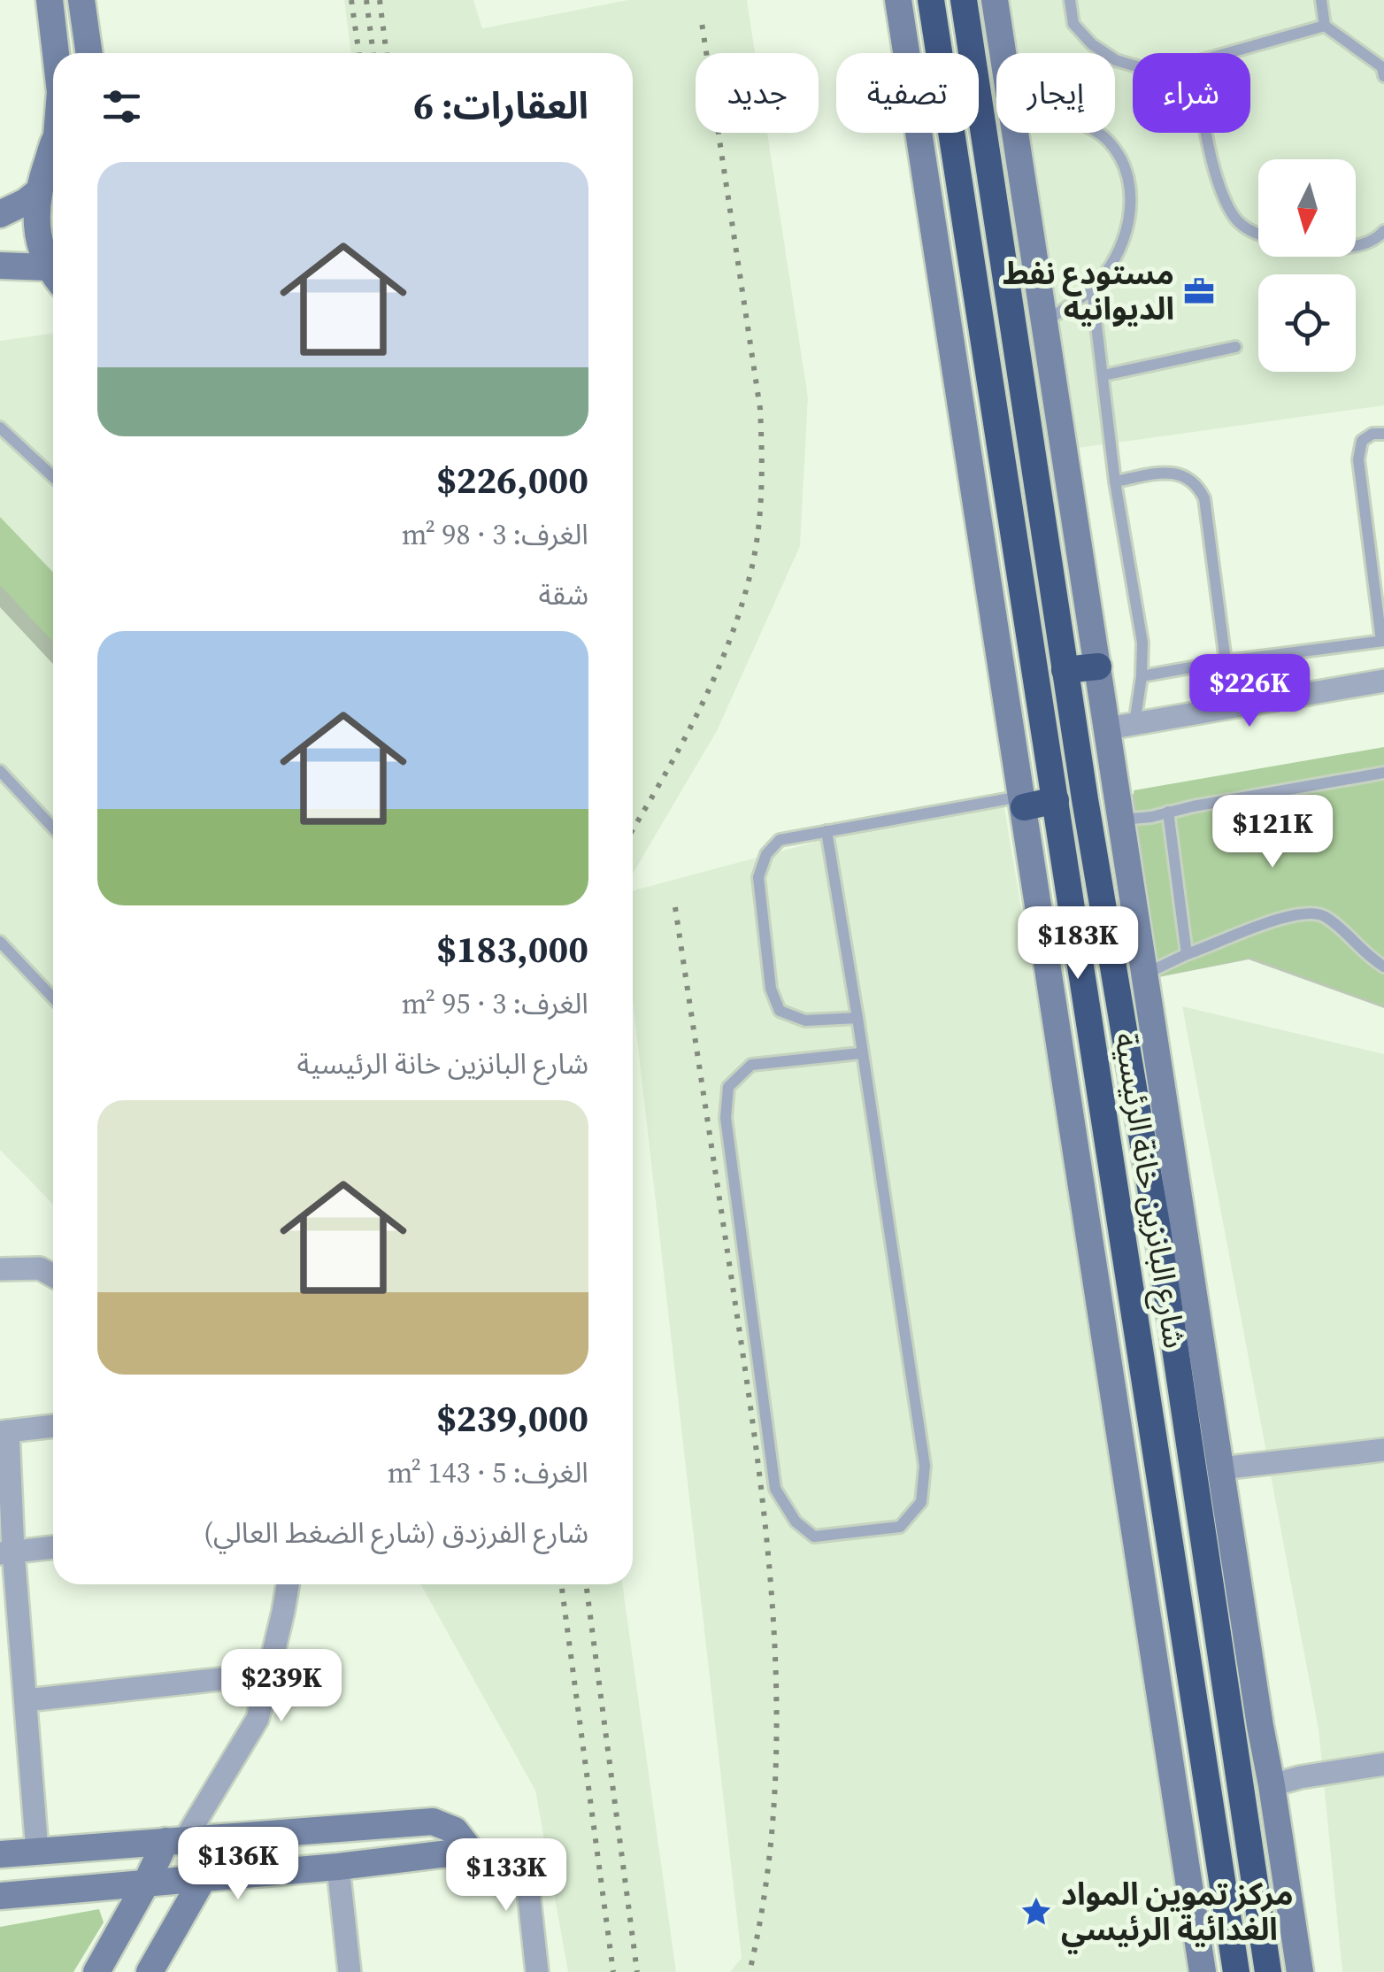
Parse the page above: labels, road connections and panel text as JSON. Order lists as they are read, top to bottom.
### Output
{
  "streets": {
    "highway": ["شارع البانزين خانة الرئيسية"]
  },
  "places": {
    "office": ["مستودع نفط الديوانيه"],
    "place": ["مركز تموين المواد الغدائية الرئيسي"]
  },
  "north": "bottom",
  "page": {
    "chip": [
      "شراء",
      "إيجار",
      "تصفية",
      "جديد"
    ],
    "heading": "العقارات: 6",
    "list": [
      {
        "name": "$226,000",
        "note": "الغرف: 3 · 98 m² · شقة"
      },
      {
        "name": "$183,000",
        "note": "الغرف: 3 · 95 m² · شارع البانزين خانة الرئيسية"
      },
      {
        "name": "$239,000",
        "note": "الغرف: 5 · 143 m² · شارع الفرزدق (شارع الضغط العالي)"
      }
    ],
    "price": [
      "$226K",
      "$121K",
      "$183K",
      "$239K",
      "$136K",
      "$133K"
    ]
  }
}
